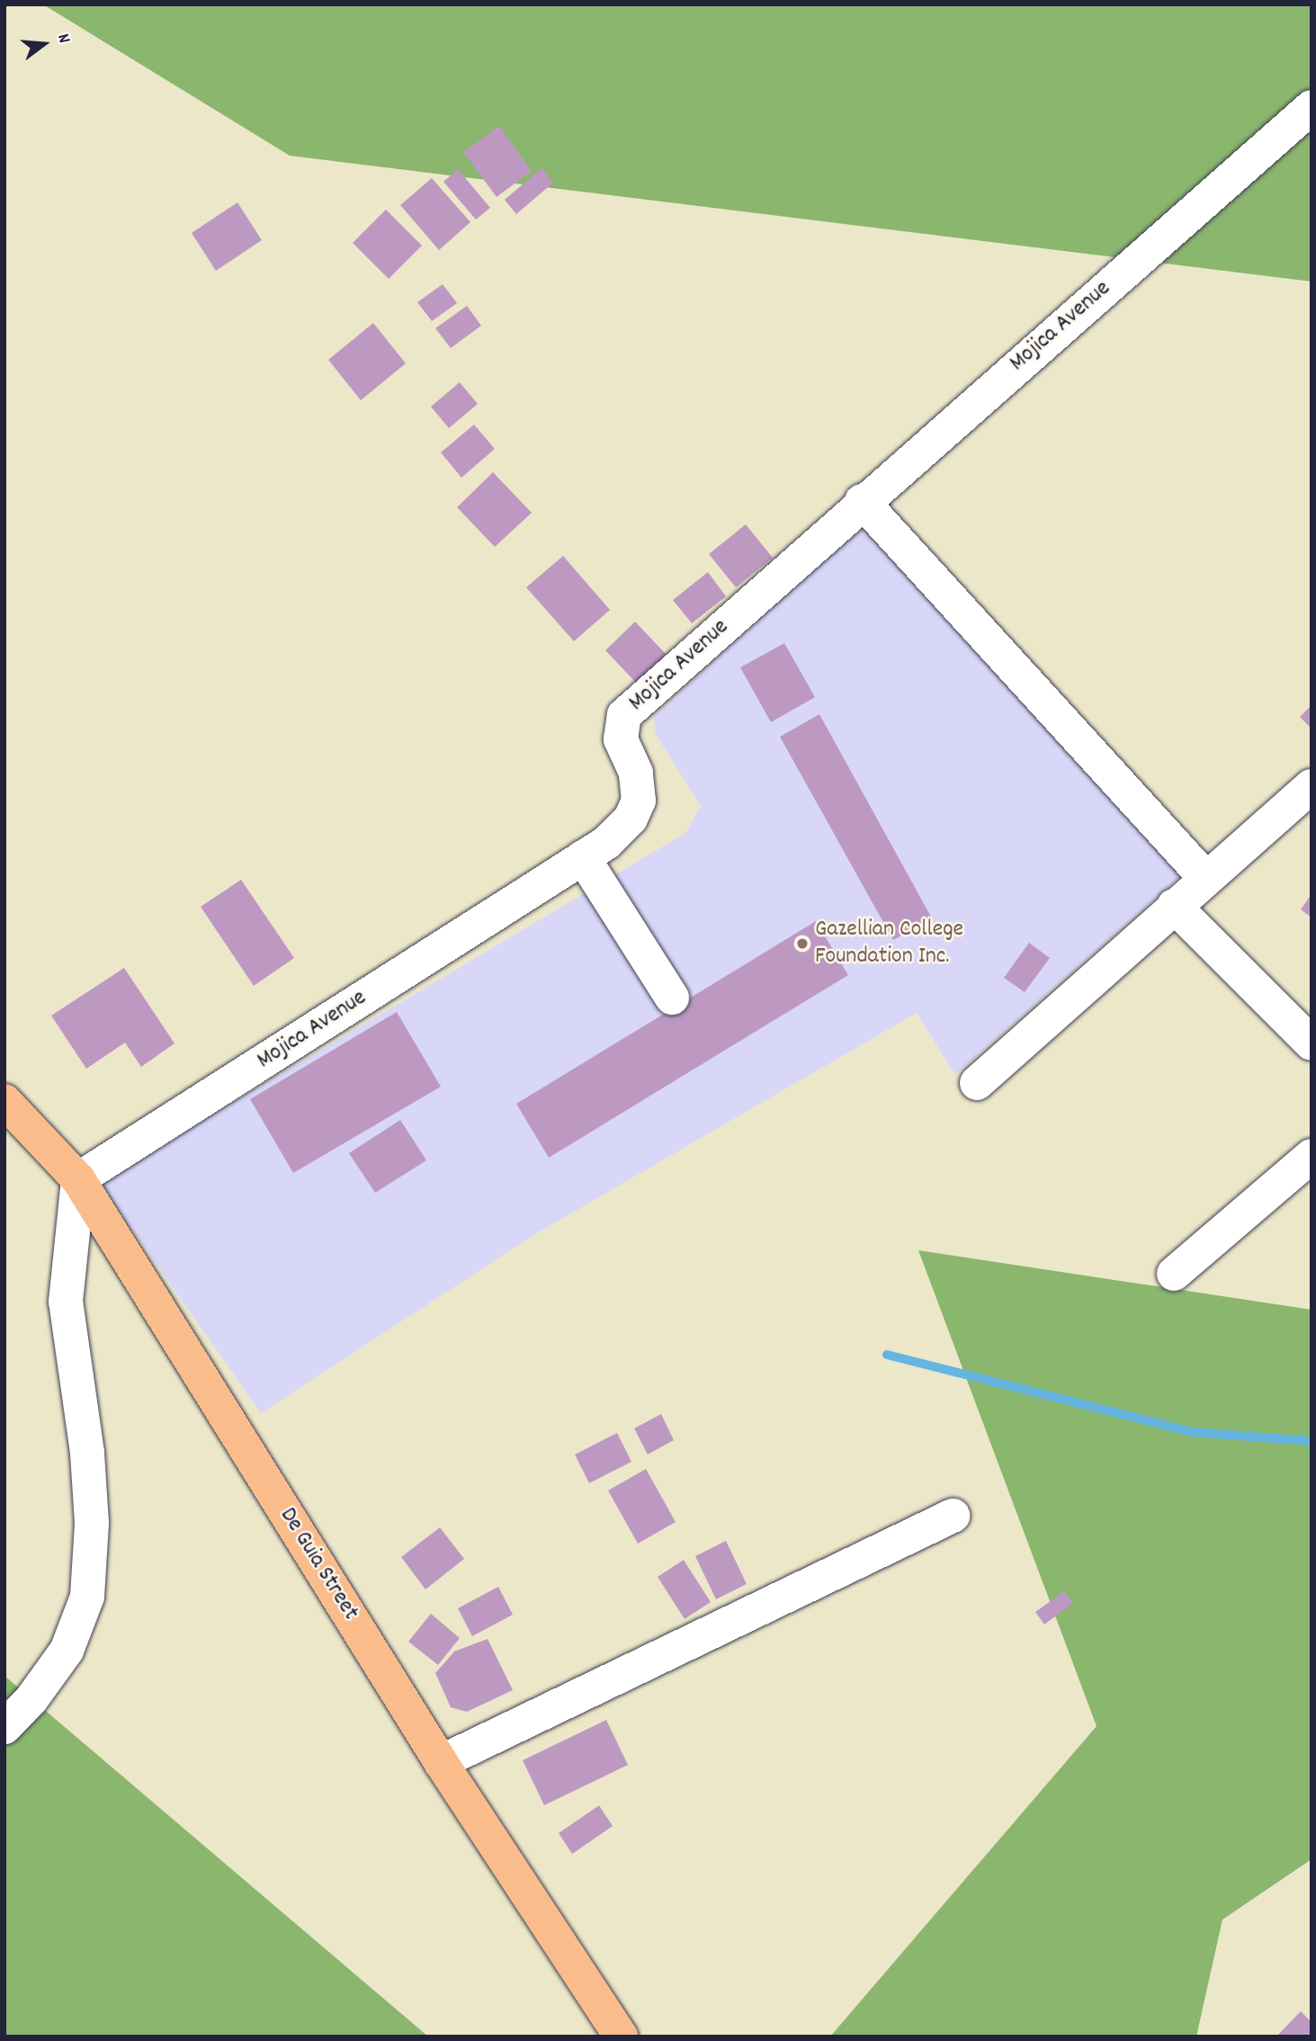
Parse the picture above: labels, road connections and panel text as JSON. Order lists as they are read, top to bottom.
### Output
{
  "streets": {
    "main road": ["De Guia Street"],
    "street": ["Mojica Avenue"]
  },
  "crossings": [
    ["Mojica Avenue", "De Guia Street"]
  ],
  "places": ["Gazellian College Foundation Inc."],
  "north": "right"
}
